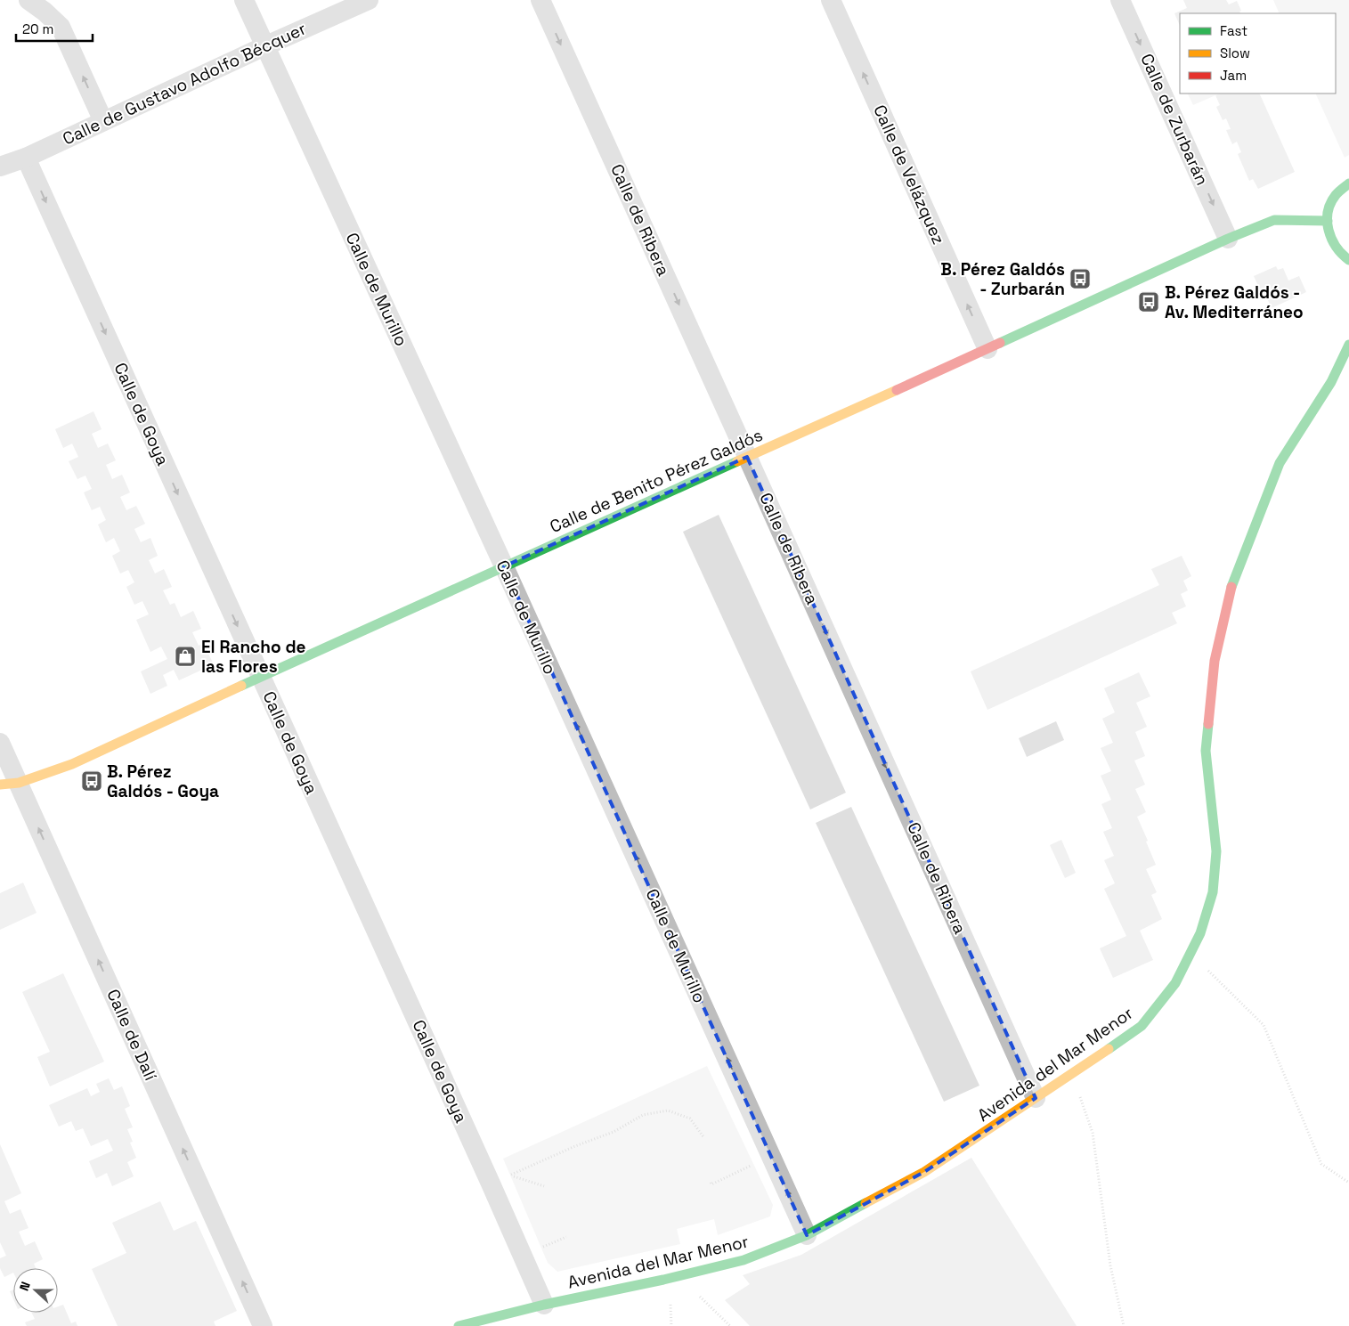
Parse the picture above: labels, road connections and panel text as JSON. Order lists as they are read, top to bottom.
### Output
{
  "streets": {
    "street": [
      "Calle de Gustavo Adolfo Bécquer",
      "Calle de Zurbarán",
      "Calle de Velázquez",
      "Calle de Ribera",
      "Calle de Murillo",
      "Calle de Goya",
      "Calle de Benito Pérez Galdós",
      "Calle de Dalí",
      "Avenida del Mar Menor"
    ]
  },
  "crossings": [
    ["Calle de Gustavo Adolfo Bécquer", "Calle de Murillo"],
    ["Calle de Gustavo Adolfo Bécquer", "Calle de Goya"],
    ["Calle de Zurbarán", "Calle de Benito Pérez Galdós"],
    ["Calle de Velázquez", "Calle de Benito Pérez Galdós"],
    ["Calle de Ribera", "Calle de Benito Pérez Galdós"],
    ["Calle de Ribera", "Avenida del Mar Menor"],
    ["Calle de Murillo", "Calle de Benito Pérez Galdós"],
    ["Calle de Murillo", "Avenida del Mar Menor"],
    ["Calle de Goya", "Calle de Benito Pérez Galdós"],
    ["Calle de Goya", "Avenida del Mar Menor"],
    ["Calle de Benito Pérez Galdós", "Calle de Dalí"]
  ],
  "one_way": [
    "Calle de Zurbarán",
    "Calle de Velázquez",
    "Calle de Ribera",
    "Calle de Murillo",
    "Calle de Goya",
    "Calle de Dalí"
  ],
  "places": {
    "bus stop": ["B. Pérez Galdós - Zurbarán", "B. Pérez Galdós - Av. Mediterráneo", "B. Pérez Galdós - Goya"],
    "shop": ["El Rancho de las Flores"]
  },
  "legend": ["Fast", "Slow", "Jam"],
  "scale_bar": "20 m",
  "north": "left"
}
